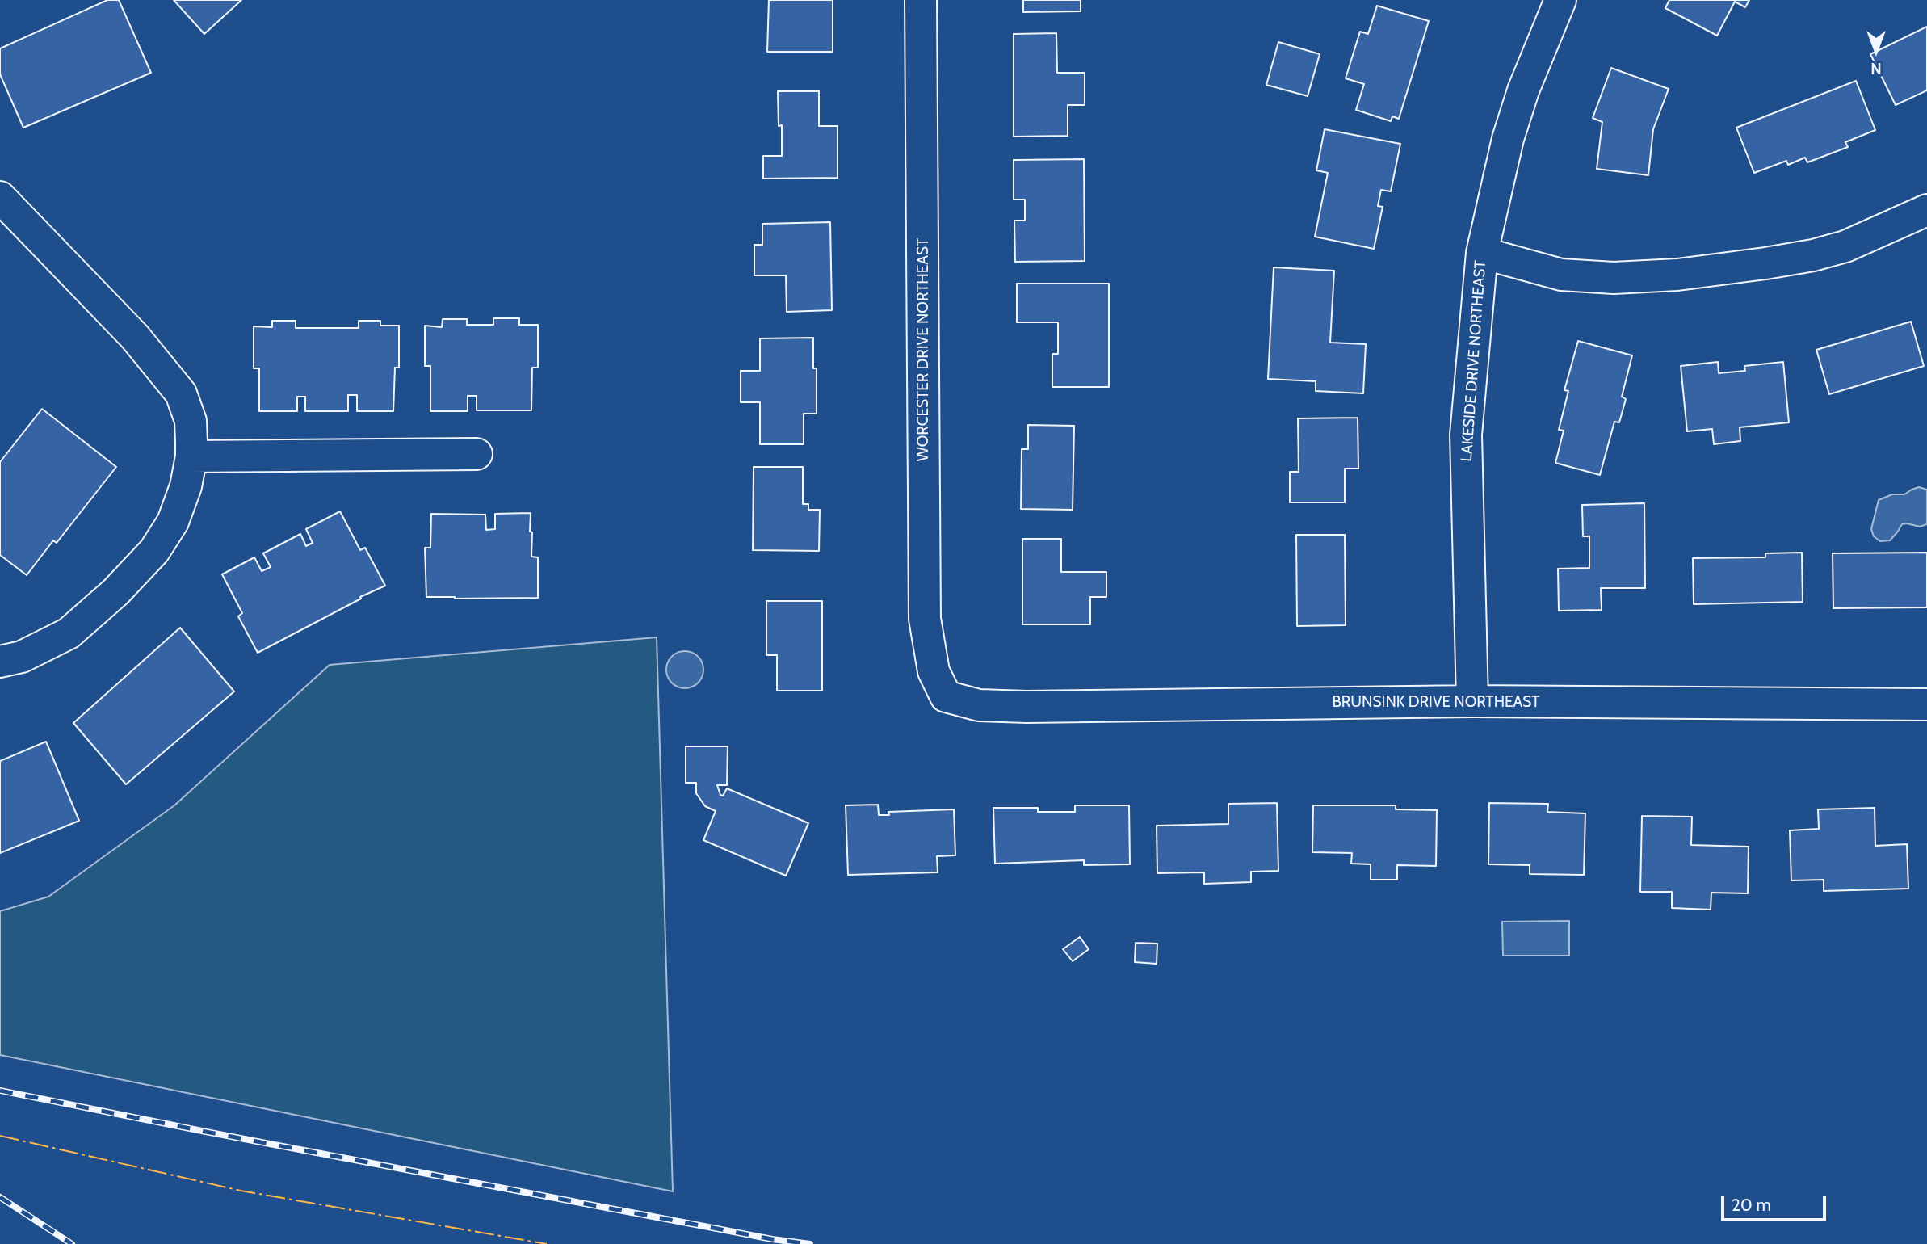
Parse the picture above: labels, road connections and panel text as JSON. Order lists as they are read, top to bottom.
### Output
{
  "streets": {
    "street": ["WORCESTER DRIVE NORTHEAST", "LAKESIDE DRIVE NORTHEAST", "BRUNSINK DRIVE NORTHEAST"]
  },
  "crossings": [
    ["WORCESTER DRIVE NORTHEAST", "BRUNSINK DRIVE NORTHEAST"],
    ["LAKESIDE DRIVE NORTHEAST", "BRUNSINK DRIVE NORTHEAST"]
  ],
  "scale_bar": "20 m",
  "north": "bottom"
}
